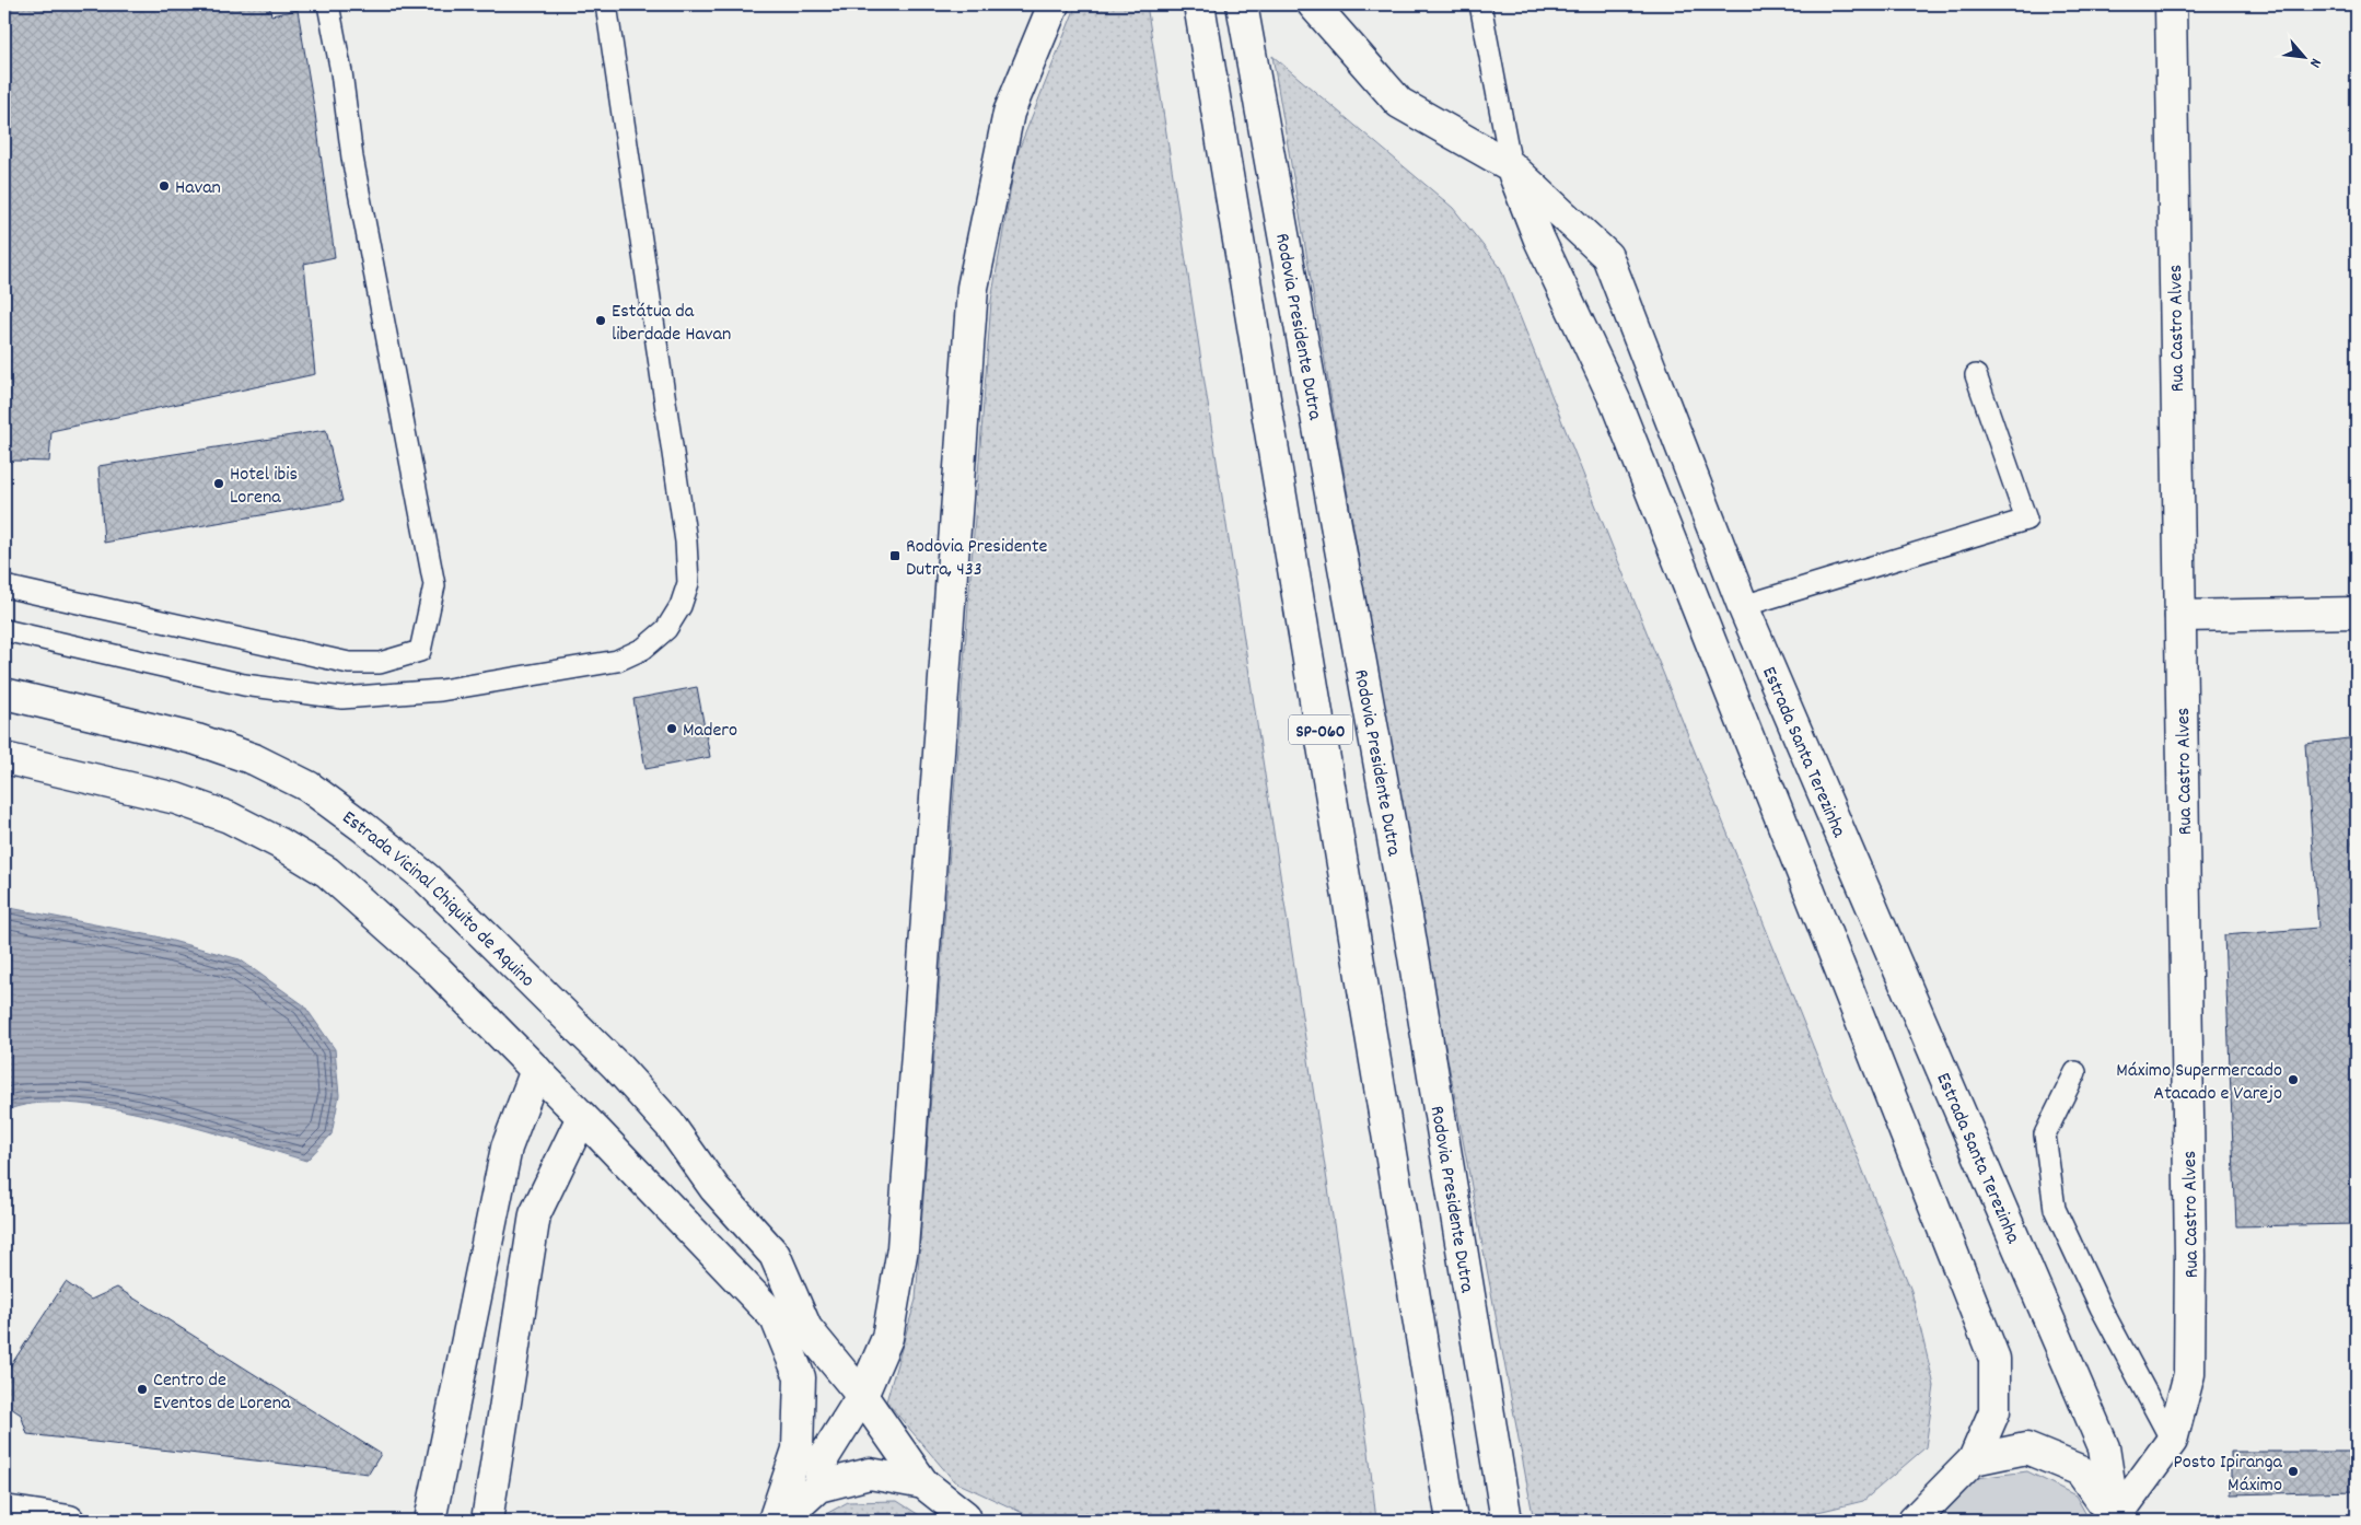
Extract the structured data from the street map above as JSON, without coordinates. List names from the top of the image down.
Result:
{
  "streets": {
    "main road": [
      "Rodovia Presidente Dutra",
      "Rua Castro Alves",
      "SP-060",
      "Estrada Santa Terezinha",
      "Estrada Vicinal Chiquito de Aquino"
    ]
  },
  "crossings": [
    ["Rua Castro Alves", "Estrada Santa Terezinha"]
  ],
  "places": {
    "other": [
      "Havan",
      "Estátua da liberdade Havan",
      "Hotel ibis Lorena",
      "Madero",
      "Máximo Supermercado Atacado e Varejo",
      "Centro de Eventos de Lorena",
      "Posto Ipiranga Máximo"
    ],
    "transit": ["Rodovia Presidente Dutra, 433"]
  },
  "north": "bottom right"
}
